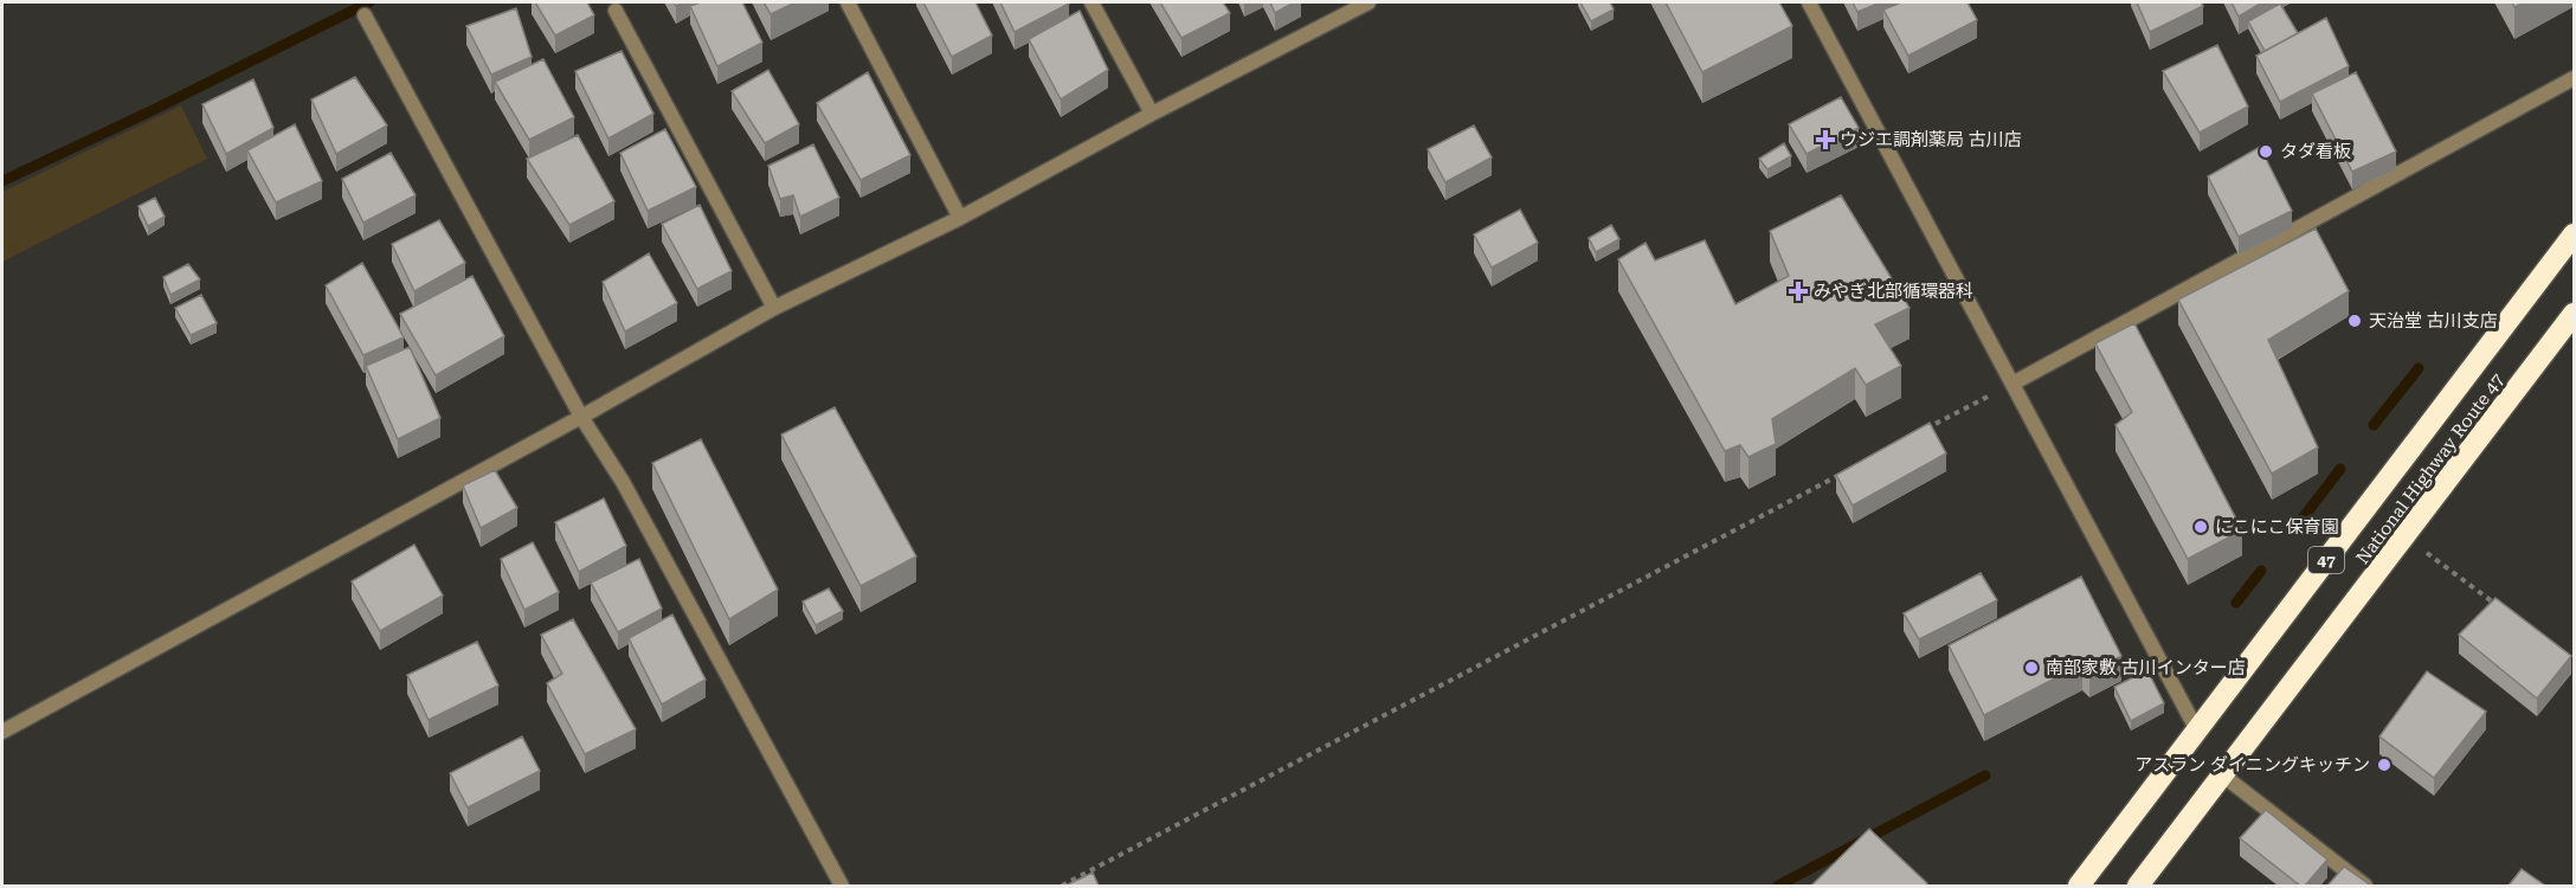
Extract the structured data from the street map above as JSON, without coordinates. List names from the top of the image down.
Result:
{
  "streets": {
    "highway": ["National Highway Route 47", "47"]
  },
  "places": {
    "health": ["ウジエ調剤薬局 古川店", "みやぎ北部循環器科"],
    "other": [
      "タダ看板",
      "天治堂 古川支店",
      "にこにこ保育園",
      "南部家敷 古川インター店",
      "アスラン ダイニングキッチン"
    ]
  }
}
